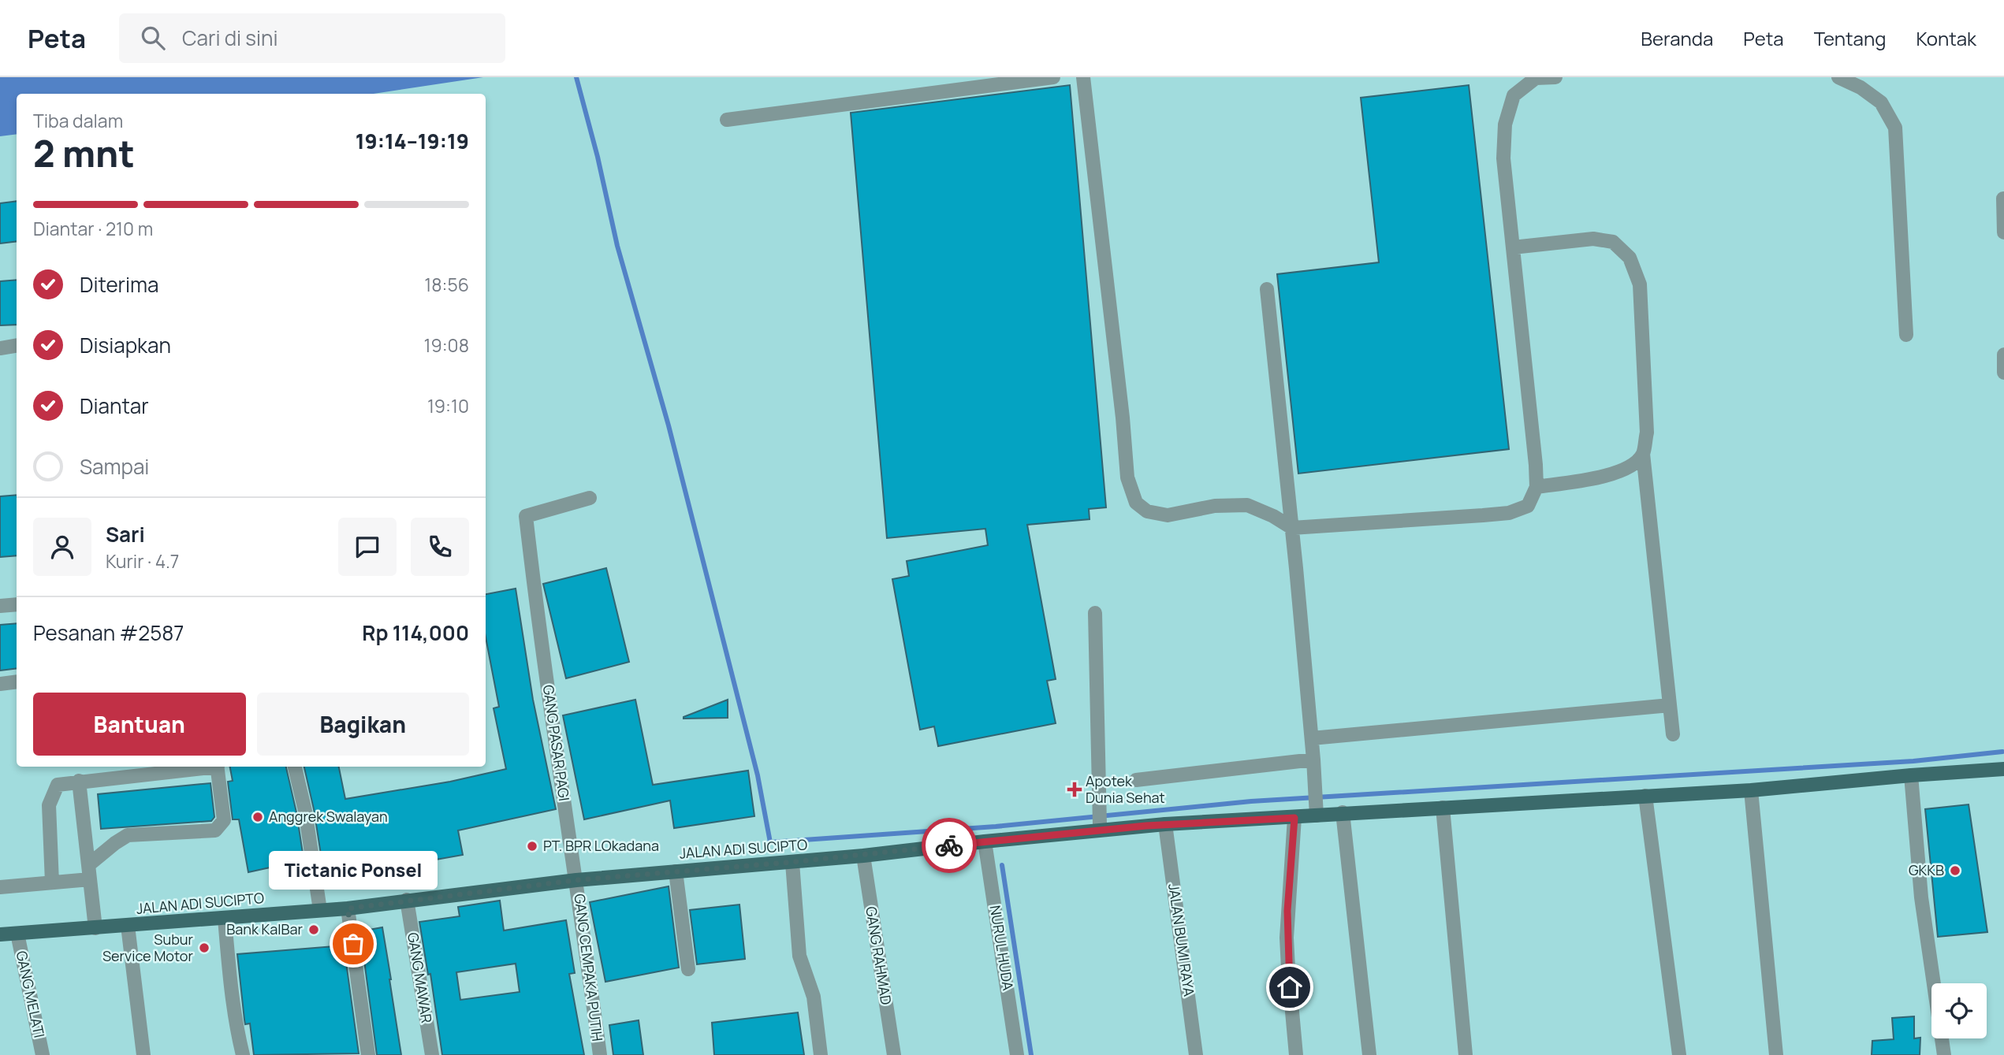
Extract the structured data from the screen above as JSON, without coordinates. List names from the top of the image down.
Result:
{
  "streets": {
    "main road": ["JALAN ADI SUCIPTO"],
    "street": [
      "GANG PASAR PAGI",
      "JALAN BUMI RAYA",
      "NURUL HUDA",
      "GANG RAHMAD",
      "GANG CEMPAKA PUTIH",
      "GANG MAWAR",
      "GANG MELATI"
    ]
  },
  "crossings": [
    ["GANG PASAR PAGI", "JALAN ADI SUCIPTO"],
    ["GANG PASAR PAGI", "GANG CEMPAKA PUTIH"],
    ["JALAN ADI SUCIPTO", "JALAN BUMI RAYA"],
    ["JALAN ADI SUCIPTO", "NURUL HUDA"],
    ["JALAN ADI SUCIPTO", "GANG RAHMAD"],
    ["JALAN ADI SUCIPTO", "GANG CEMPAKA PUTIH"],
    ["JALAN ADI SUCIPTO", "GANG MAWAR"],
    ["JALAN ADI SUCIPTO", "GANG MELATI"]
  ],
  "places": {
    "health": ["Apotek Dunia Sehat"],
    "other": [
      "Anggrek Swalayan",
      "PT. BPR LOkadana",
      "GKKB",
      "Bank KalBar",
      "Tictanic Ponsel",
      "Subur Service Motor"
    ]
  },
  "page": {
    "header": "Peta",
    "search": "Cari di sini",
    "nav": [
      "Beranda",
      "Peta",
      "Tentang",
      "Kontak"
    ],
    "heading": ["2 mnt", "Tiba dalam", "19:14–19:19"],
    "panel": [
      "Sari",
      "Kurir · 4.7",
      "Pesanan #2587",
      "Rp 114,000"
    ],
    "bar": "Diantar · 210 m",
    "list": [
      ["Diterima", "18:56"],
      ["Disiapkan", "19:08"],
      ["Diantar", "19:10"],
      "Sampai"
    ],
    "buttons": ["Bantuan", "Bagikan"],
    "bubble": "Tictanic Ponsel"
  }
}
